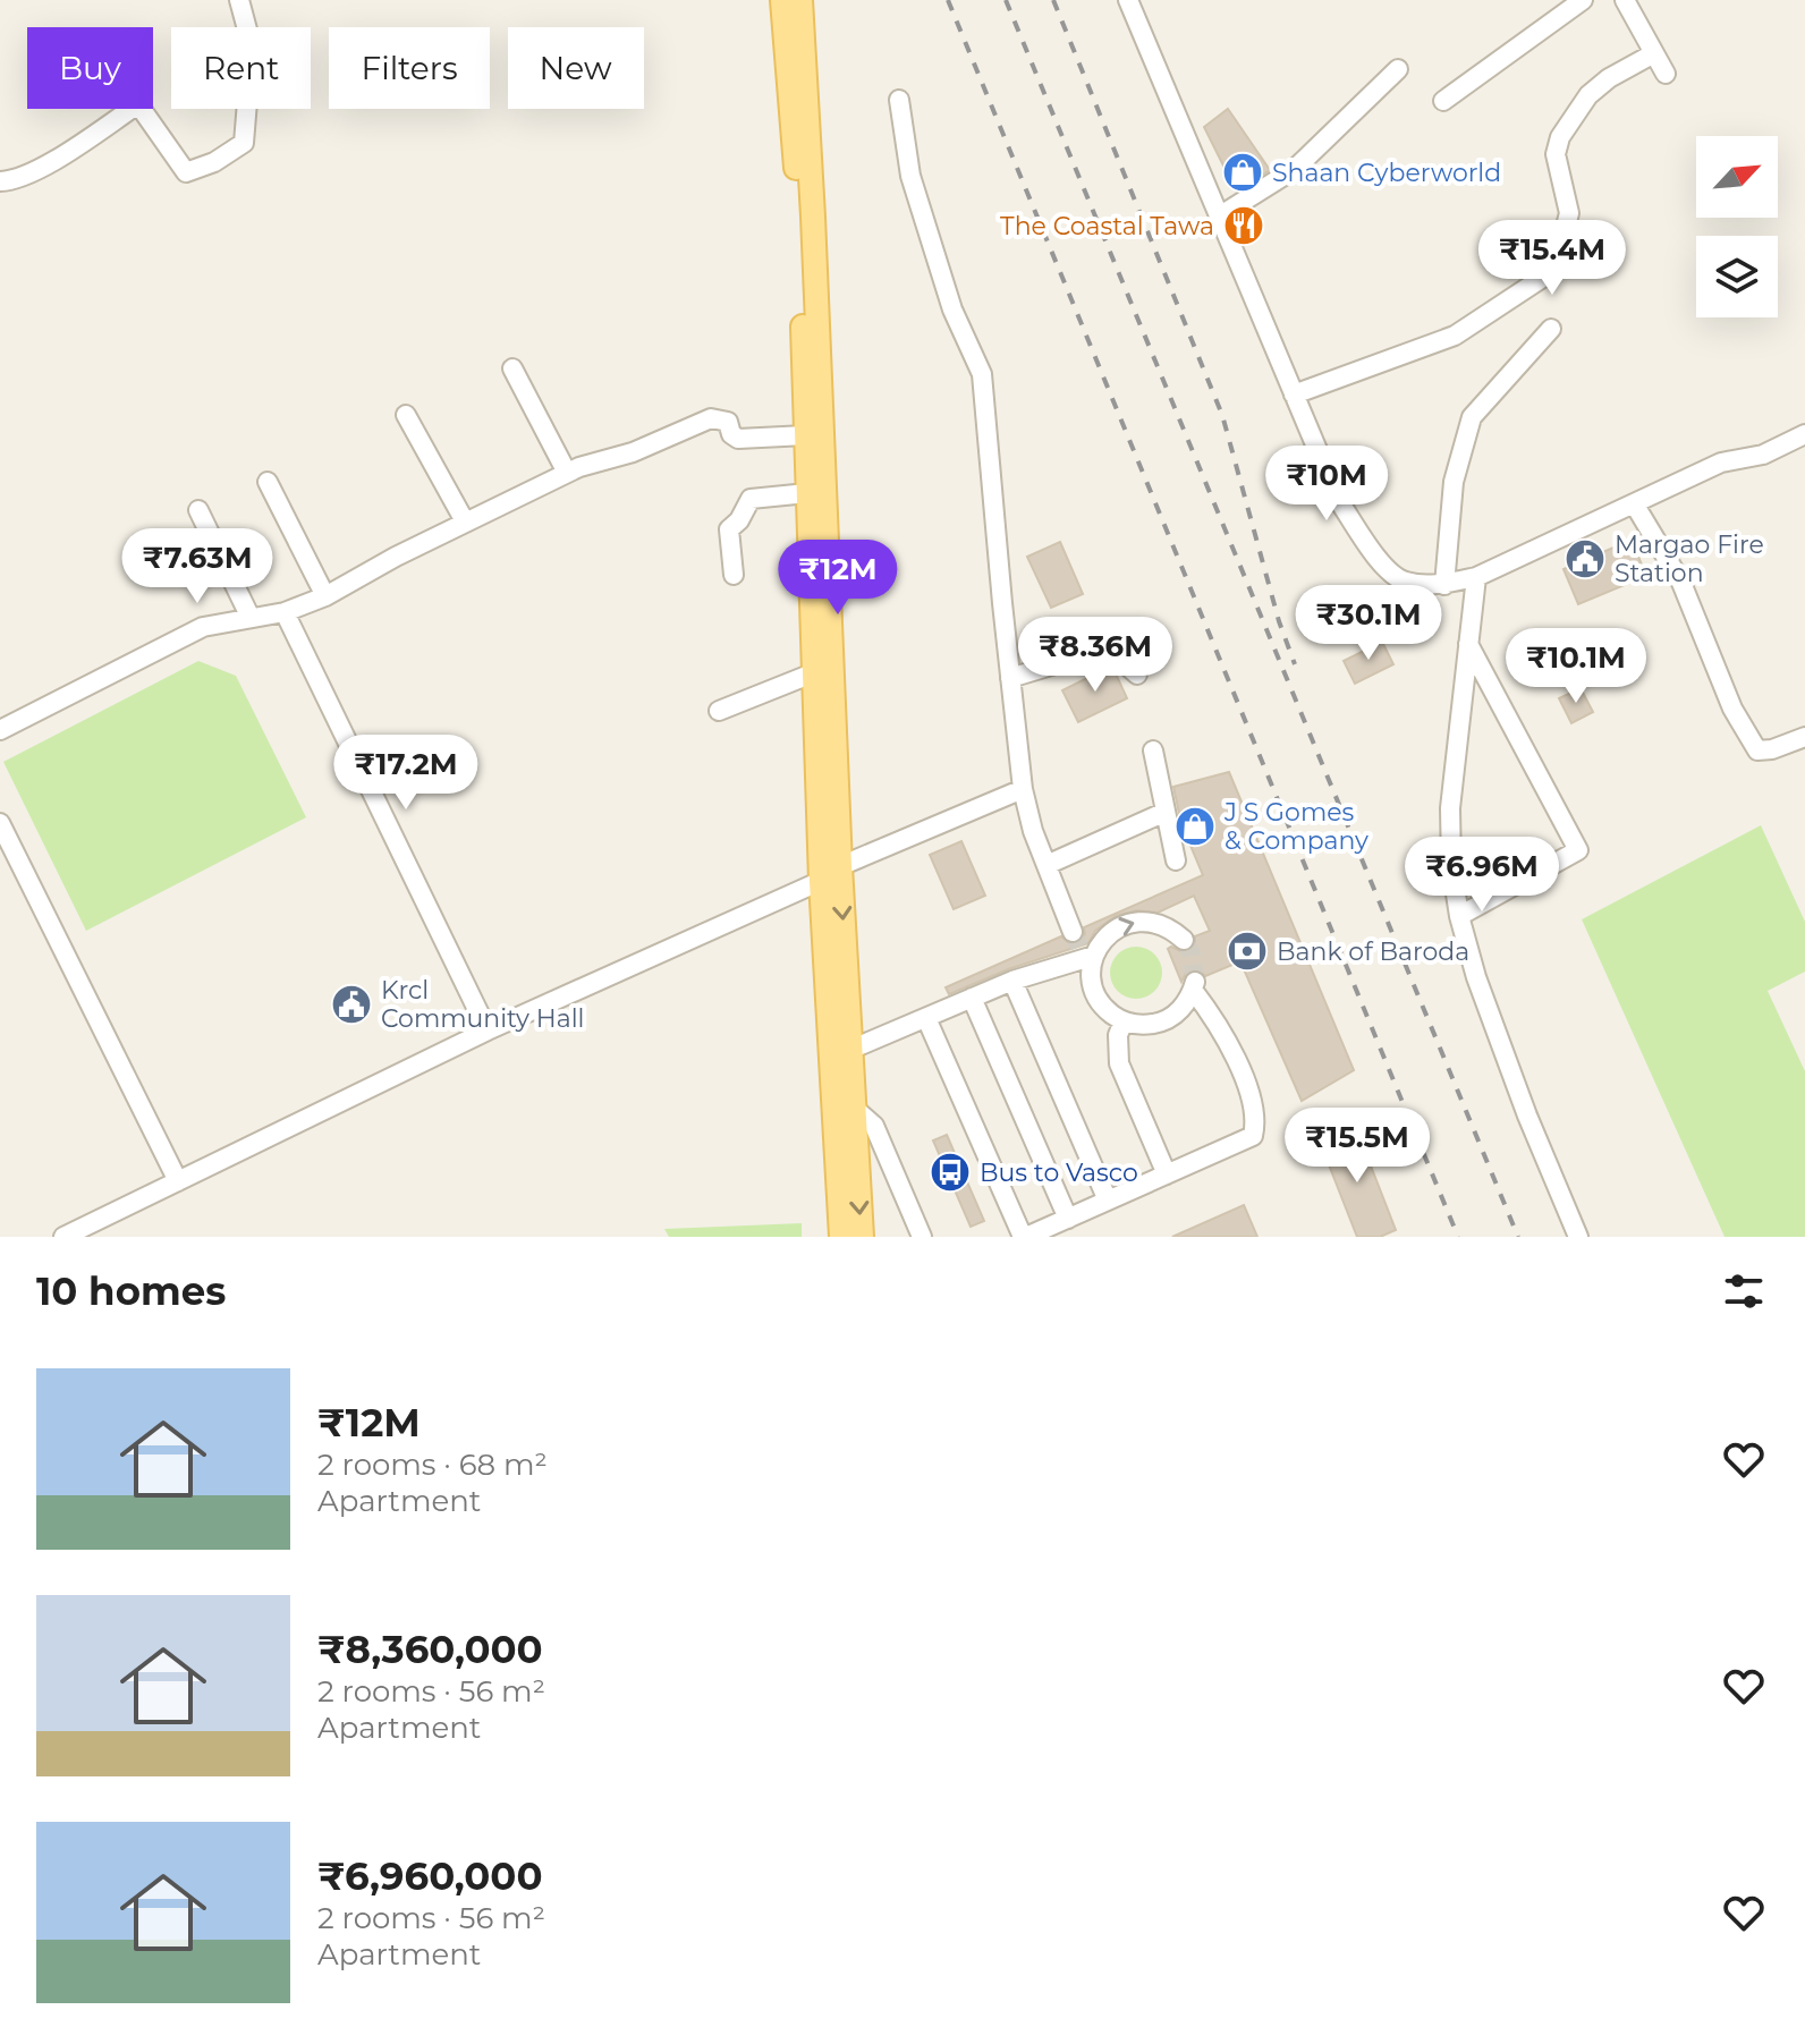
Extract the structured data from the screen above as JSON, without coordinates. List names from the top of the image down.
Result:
{
  "places": {
    "shop": ["Shaan Cyberworld", "J S Gomes & Company"],
    "restaurant": ["The Coastal Tawa"],
    "public building": ["Margao Fire Station", "Krcl Community Hall"],
    "bank": ["Bank of Baroda"],
    "bus stop": ["Bus to Vasco"]
  },
  "north": "top right",
  "page": {
    "chip": [
      "Buy",
      "Rent",
      "Filters",
      "New"
    ],
    "price": [
      "₹15.4M",
      "₹10M",
      "₹7.63M",
      "₹12M",
      "₹30.1M",
      "₹8.36M",
      "₹10.1M",
      "₹17.2M",
      "₹6.96M",
      "₹15.5M"
    ],
    "heading": "10 homes",
    "list": [
      {
        "name": "₹12M",
        "note": "2 rooms · 68 m² · Apartment"
      },
      {
        "name": "₹8,360,000",
        "note": "2 rooms · 56 m² · Apartment"
      },
      {
        "name": "₹6,960,000",
        "note": "2 rooms · 56 m² · Apartment"
      }
    ]
  }
}
